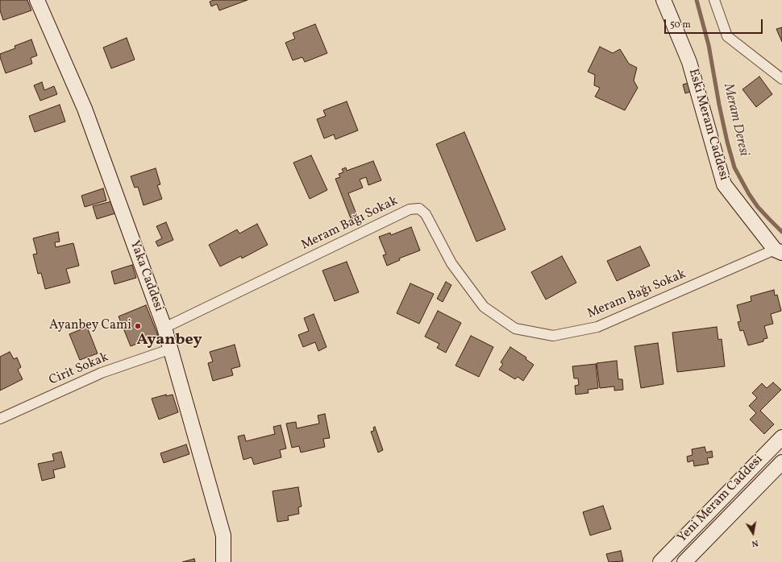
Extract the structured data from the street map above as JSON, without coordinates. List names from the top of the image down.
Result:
{
  "streets": {
    "street": [
      "Eski Meram Caddesi",
      "Meram Bağı Sokak",
      "Yaka Caddesi",
      "Cirit Sokak",
      "Yeni Meram Caddesi"
    ]
  },
  "crossings": [
    ["Eski Meram Caddesi", "Meram Bağı Sokak"],
    ["Meram Bağı Sokak", "Yaka Caddesi"],
    ["Yaka Caddesi", "Cirit Sokak"]
  ],
  "districts": ["Ayanbey"],
  "water": ["Meram Deresi"],
  "places": ["Ayanbey Cami"],
  "scale_bar": "50 m",
  "north": "bottom"
}
